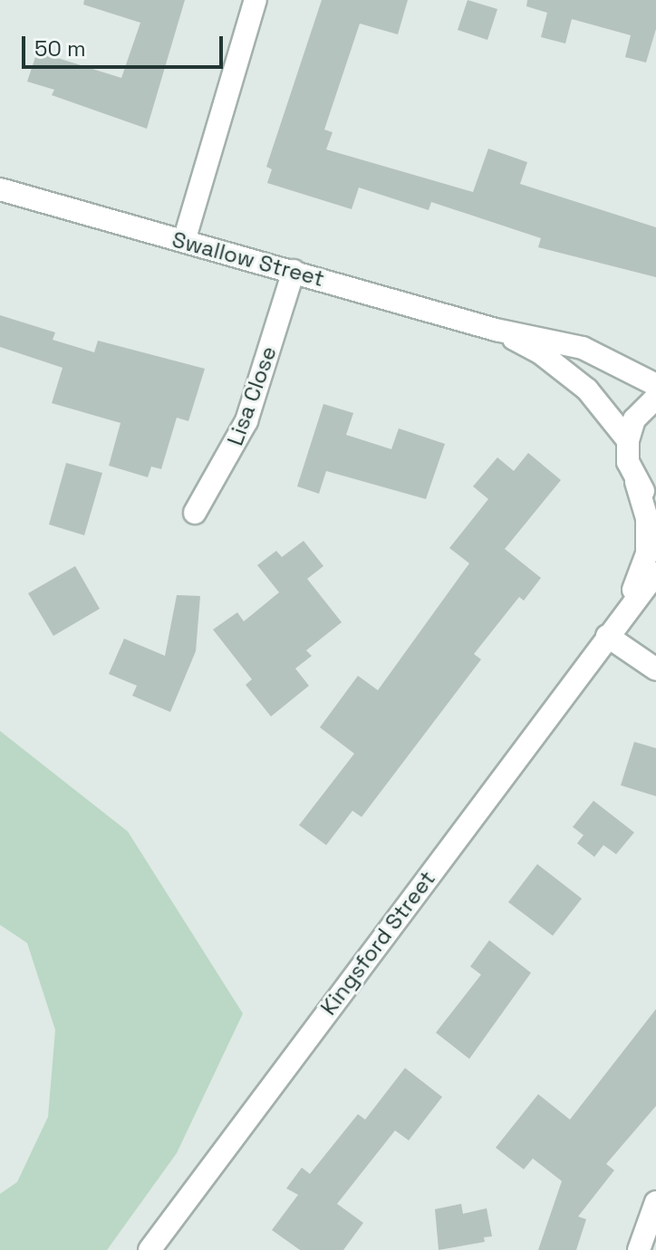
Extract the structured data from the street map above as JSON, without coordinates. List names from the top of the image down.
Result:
{
  "streets": {
    "street": ["Swallow Street", "Lisa Close", "Kingsford Street"]
  },
  "crossings": [
    ["Swallow Street", "Lisa Close"],
    ["Swallow Street", "Kingsford Street"]
  ],
  "scale_bar": "50 m"
}
